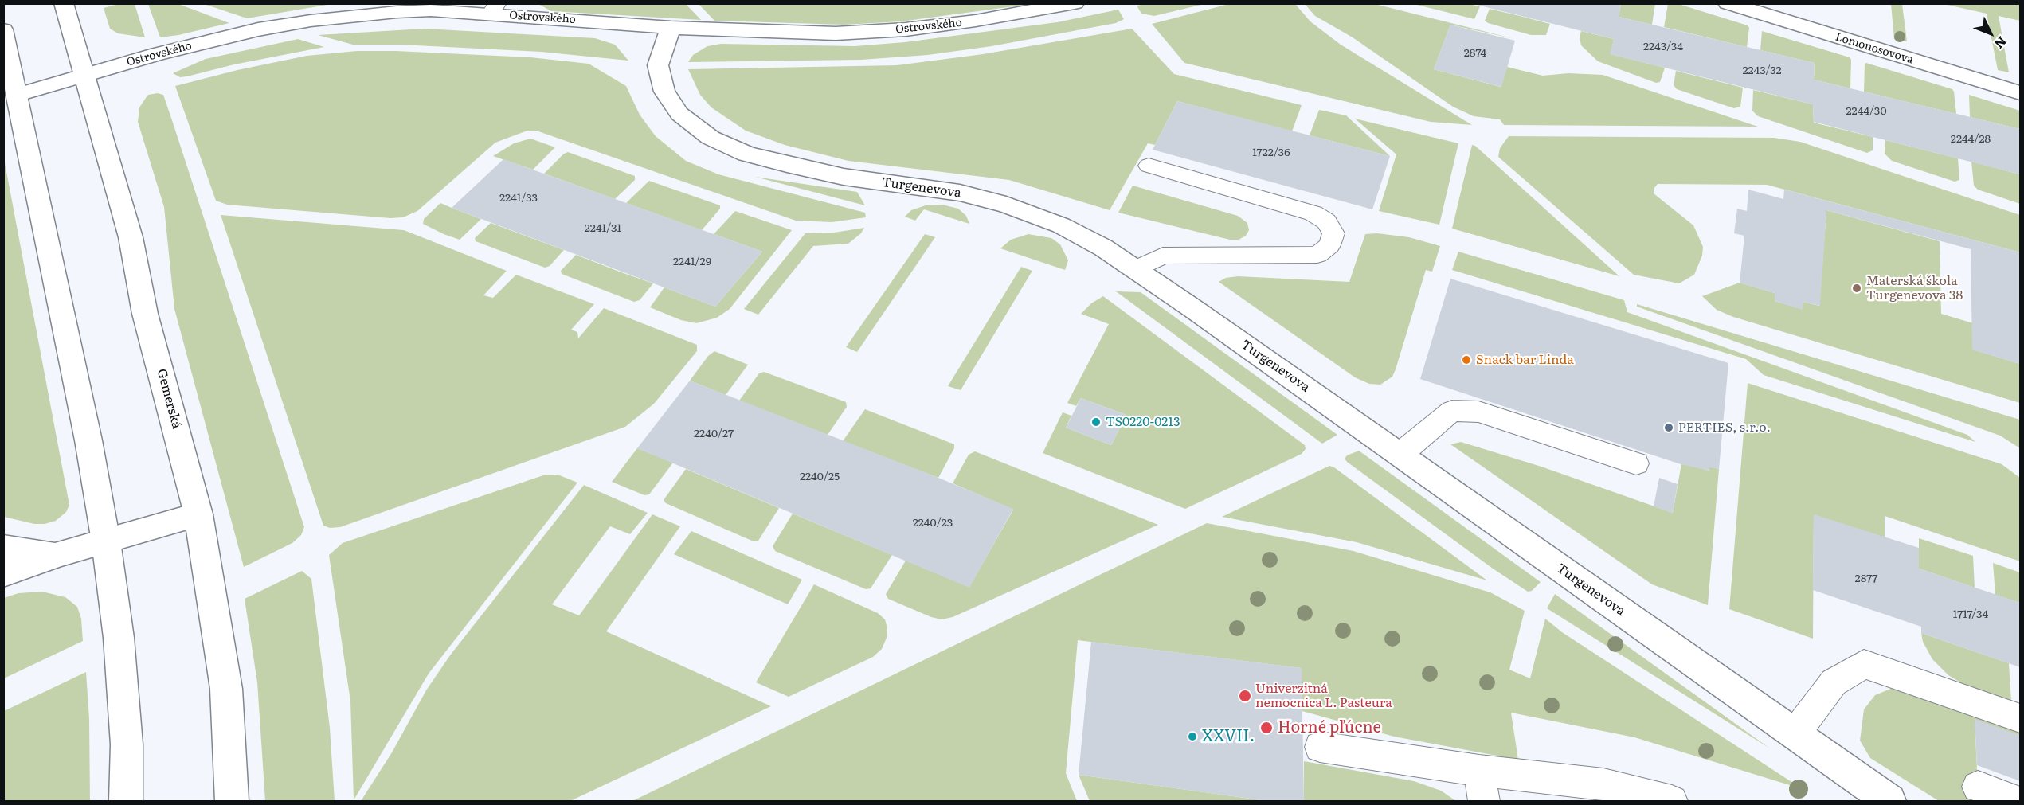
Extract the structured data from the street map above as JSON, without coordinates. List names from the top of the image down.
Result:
{
  "streets": {
    "street": [
      "Ostrovského",
      "Lomonosovova",
      "Turgenevova",
      "Gemerská"
    ]
  },
  "crossings": [
    ["Ostrovského", "Turgenevova"],
    ["Ostrovského", "Gemerská"]
  ],
  "places": [
    "Materská škola Turgenevova 38",
    "Snack bar Linda",
    "TS0220-0213",
    "PERTIES, s.r.o.",
    "Univerzitná nemocnica L. Pasteura",
    "Horné pľúcne",
    "XXVII."
  ],
  "house_numbers": [
    "2243/34",
    "2874",
    "2243/32",
    "2244/30",
    "2244/28",
    "1722/36",
    "2241/33",
    "2241/31",
    "2241/29",
    "2240/27",
    "2240/25",
    "2240/23",
    "2877",
    "1717/34"
  ],
  "north": "bottom right"
}
